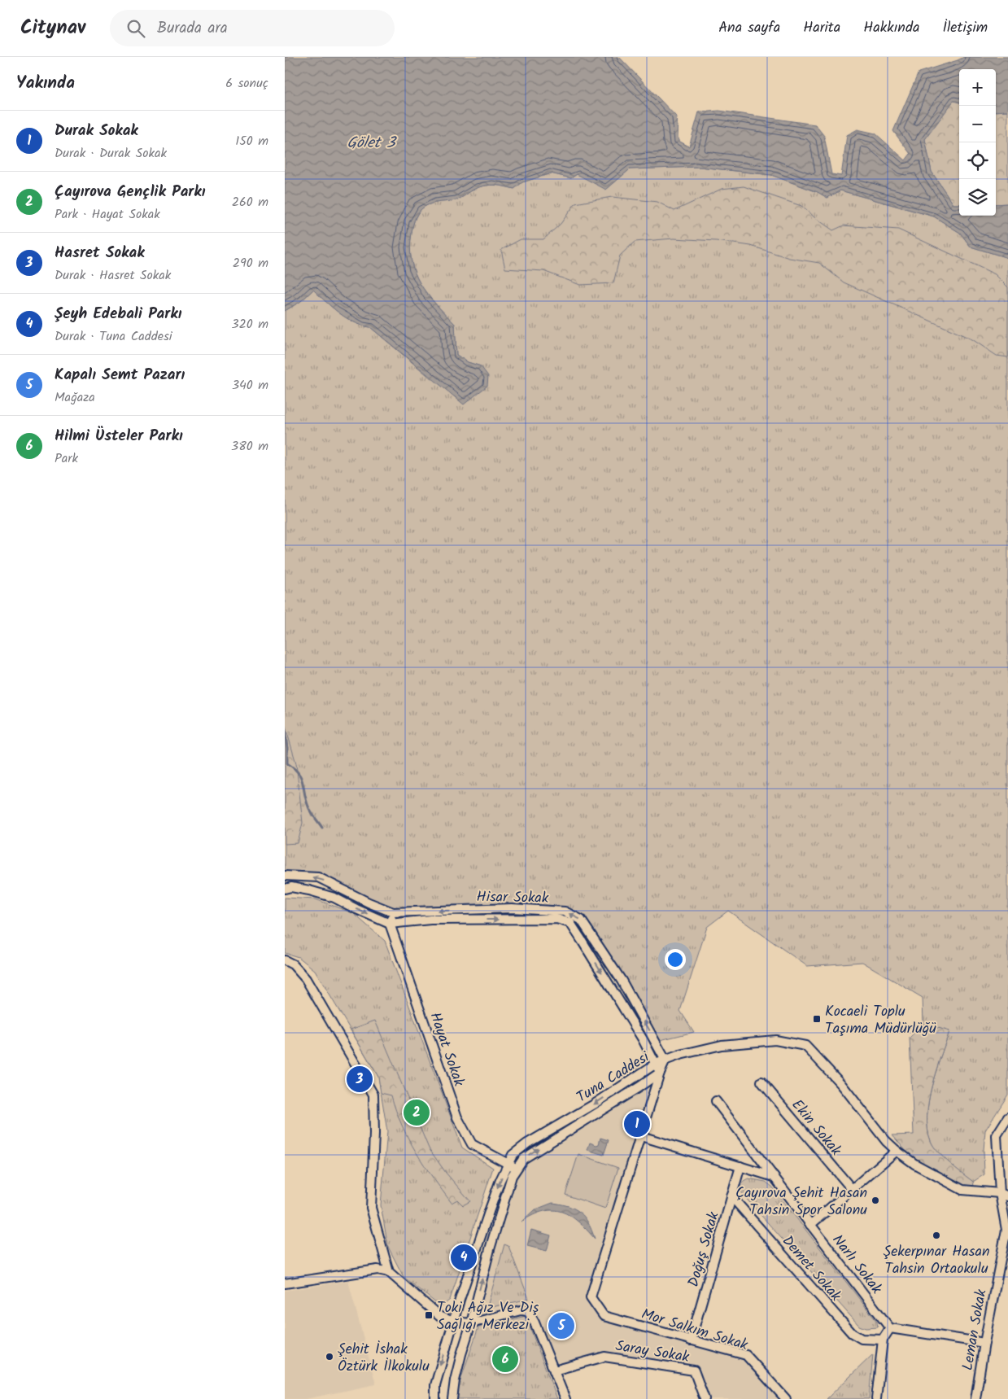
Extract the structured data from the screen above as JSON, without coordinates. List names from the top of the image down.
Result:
{
  "streets": {
    "street": [
      "Hisar Sokak",
      "Hayat Sokak",
      "Tuna Caddesi",
      "Ekin Sokak",
      "Doğuş Sokak",
      "Narlı Sokak",
      "Demet Sokak",
      "Mor Salkım Sokak",
      "Leman Sokak",
      "Saray Sokak"
    ]
  },
  "crossings": [
    ["Hisar Sokak", "Hayat Sokak"],
    ["Hisar Sokak", "Tuna Caddesi"],
    ["Hayat Sokak", "Tuna Caddesi"],
    ["Doğuş Sokak", "Demet Sokak"],
    ["Doğuş Sokak", "Mor Salkım Sokak"]
  ],
  "water": ["Gölet 3"],
  "places": {
    "transit": ["Kocaeli Toplu Taşıma Müdürlüğü", "Toki Ağız Ve Diş Sağlığı Merkezi"],
    "other": ["Çayırova Şehit Hasan Tahsin Spor Salonu", "Şekerpınar Hasan Tahsin Ortaokulu", "Şehit İshak Öztürk İlkokulu"]
  },
  "page": {
    "header": "Citynav",
    "search": "Burada ara",
    "nav": [
      "Ana sayfa",
      "Harita",
      "Hakkında",
      "İletişim"
    ],
    "heading": ["Yakında", "6 sonuç"],
    "map_buttons": ["+", "−"],
    "list": [
      {
        "mark": "1",
        "name": "Durak Sokak",
        "note": "Durak · Durak Sokak",
        "value": "150 m"
      },
      {
        "mark": "2",
        "name": "Çayırova Gençlik Parkı",
        "note": "Park · Hayat Sokak",
        "value": "260 m"
      },
      {
        "mark": "3",
        "name": "Hasret Sokak",
        "note": "Durak · Hasret Sokak",
        "value": "290 m"
      },
      {
        "mark": "4",
        "name": "Şeyh Edebali Parkı",
        "note": "Durak · Tuna Caddesi",
        "value": "320 m"
      },
      {
        "mark": "5",
        "name": "Kapalı Semt Pazarı",
        "note": "Mağaza",
        "value": "340 m"
      },
      {
        "mark": "6",
        "name": "Hilmi Üsteler Parkı",
        "note": "Park",
        "value": "380 m"
      }
    ],
    "pins": [
      "3",
      "2",
      "1",
      "4",
      "5",
      "6"
    ]
  }
}
